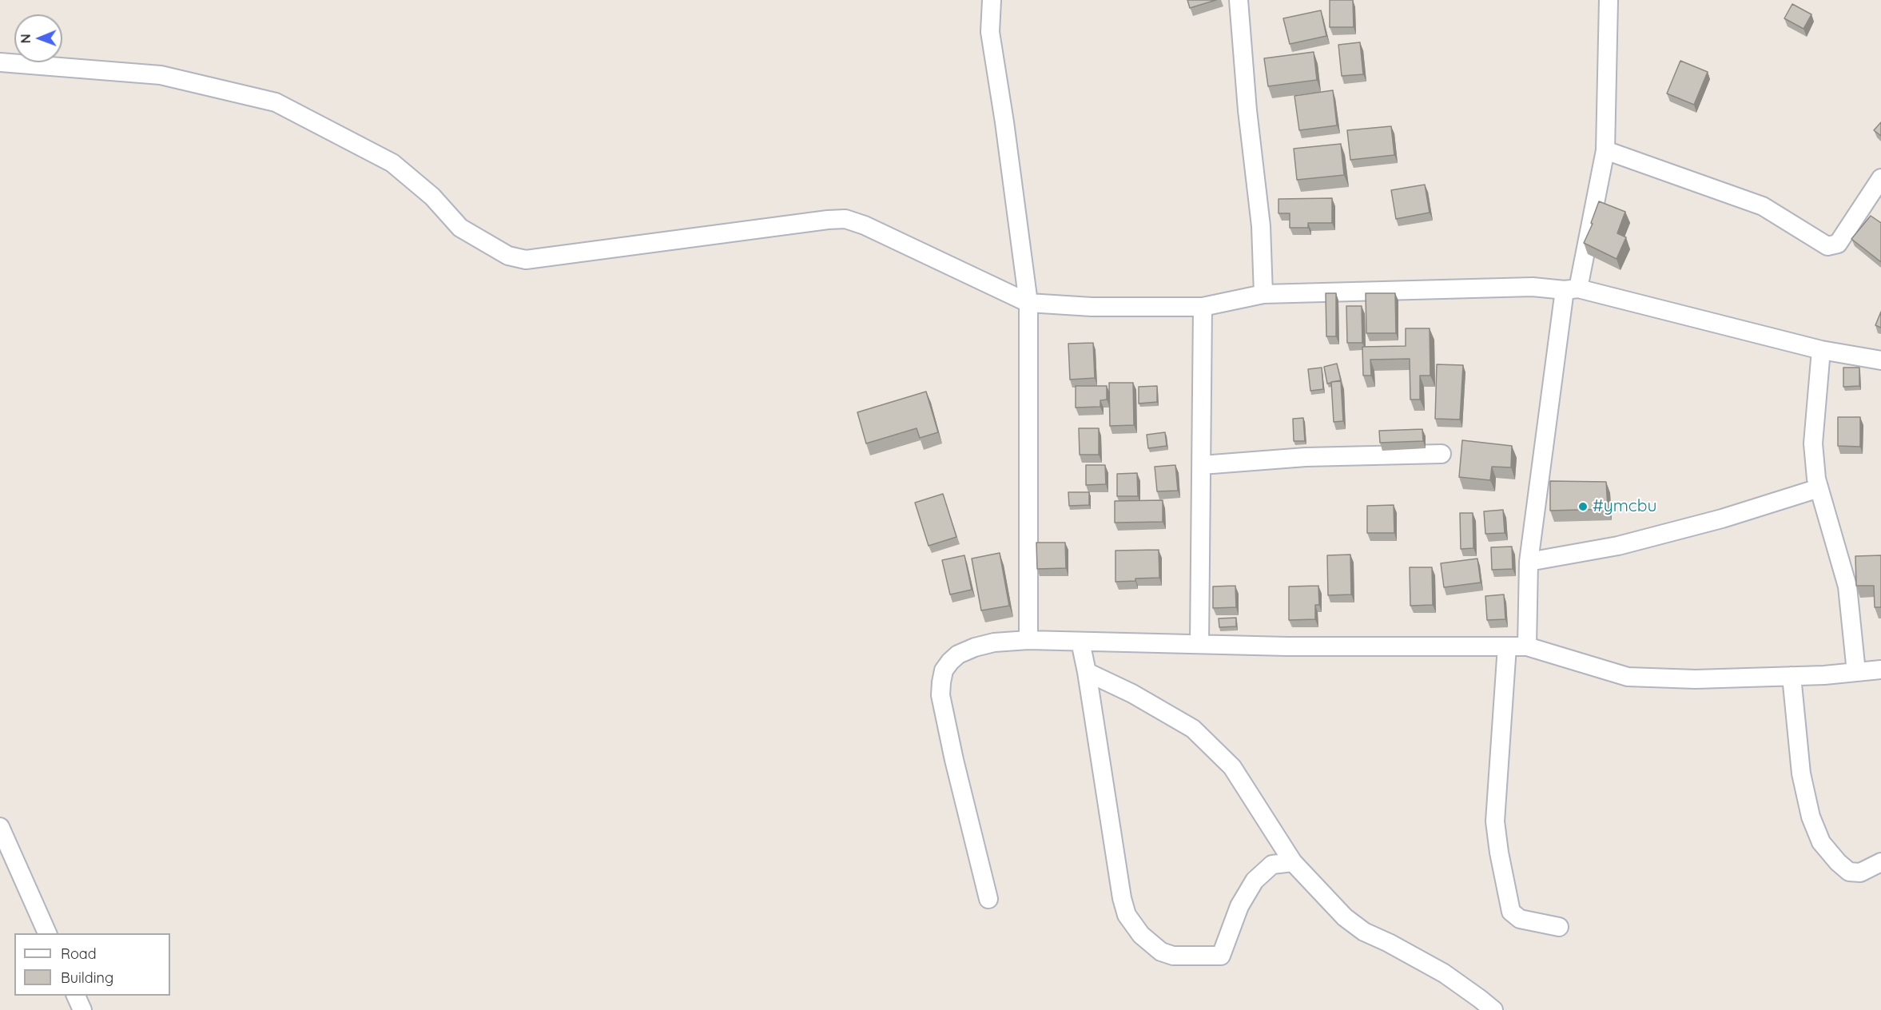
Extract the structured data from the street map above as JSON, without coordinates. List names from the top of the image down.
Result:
{
  "places": ["#ymcbu"],
  "legend": ["Road", "Building"],
  "north": "left"
}
